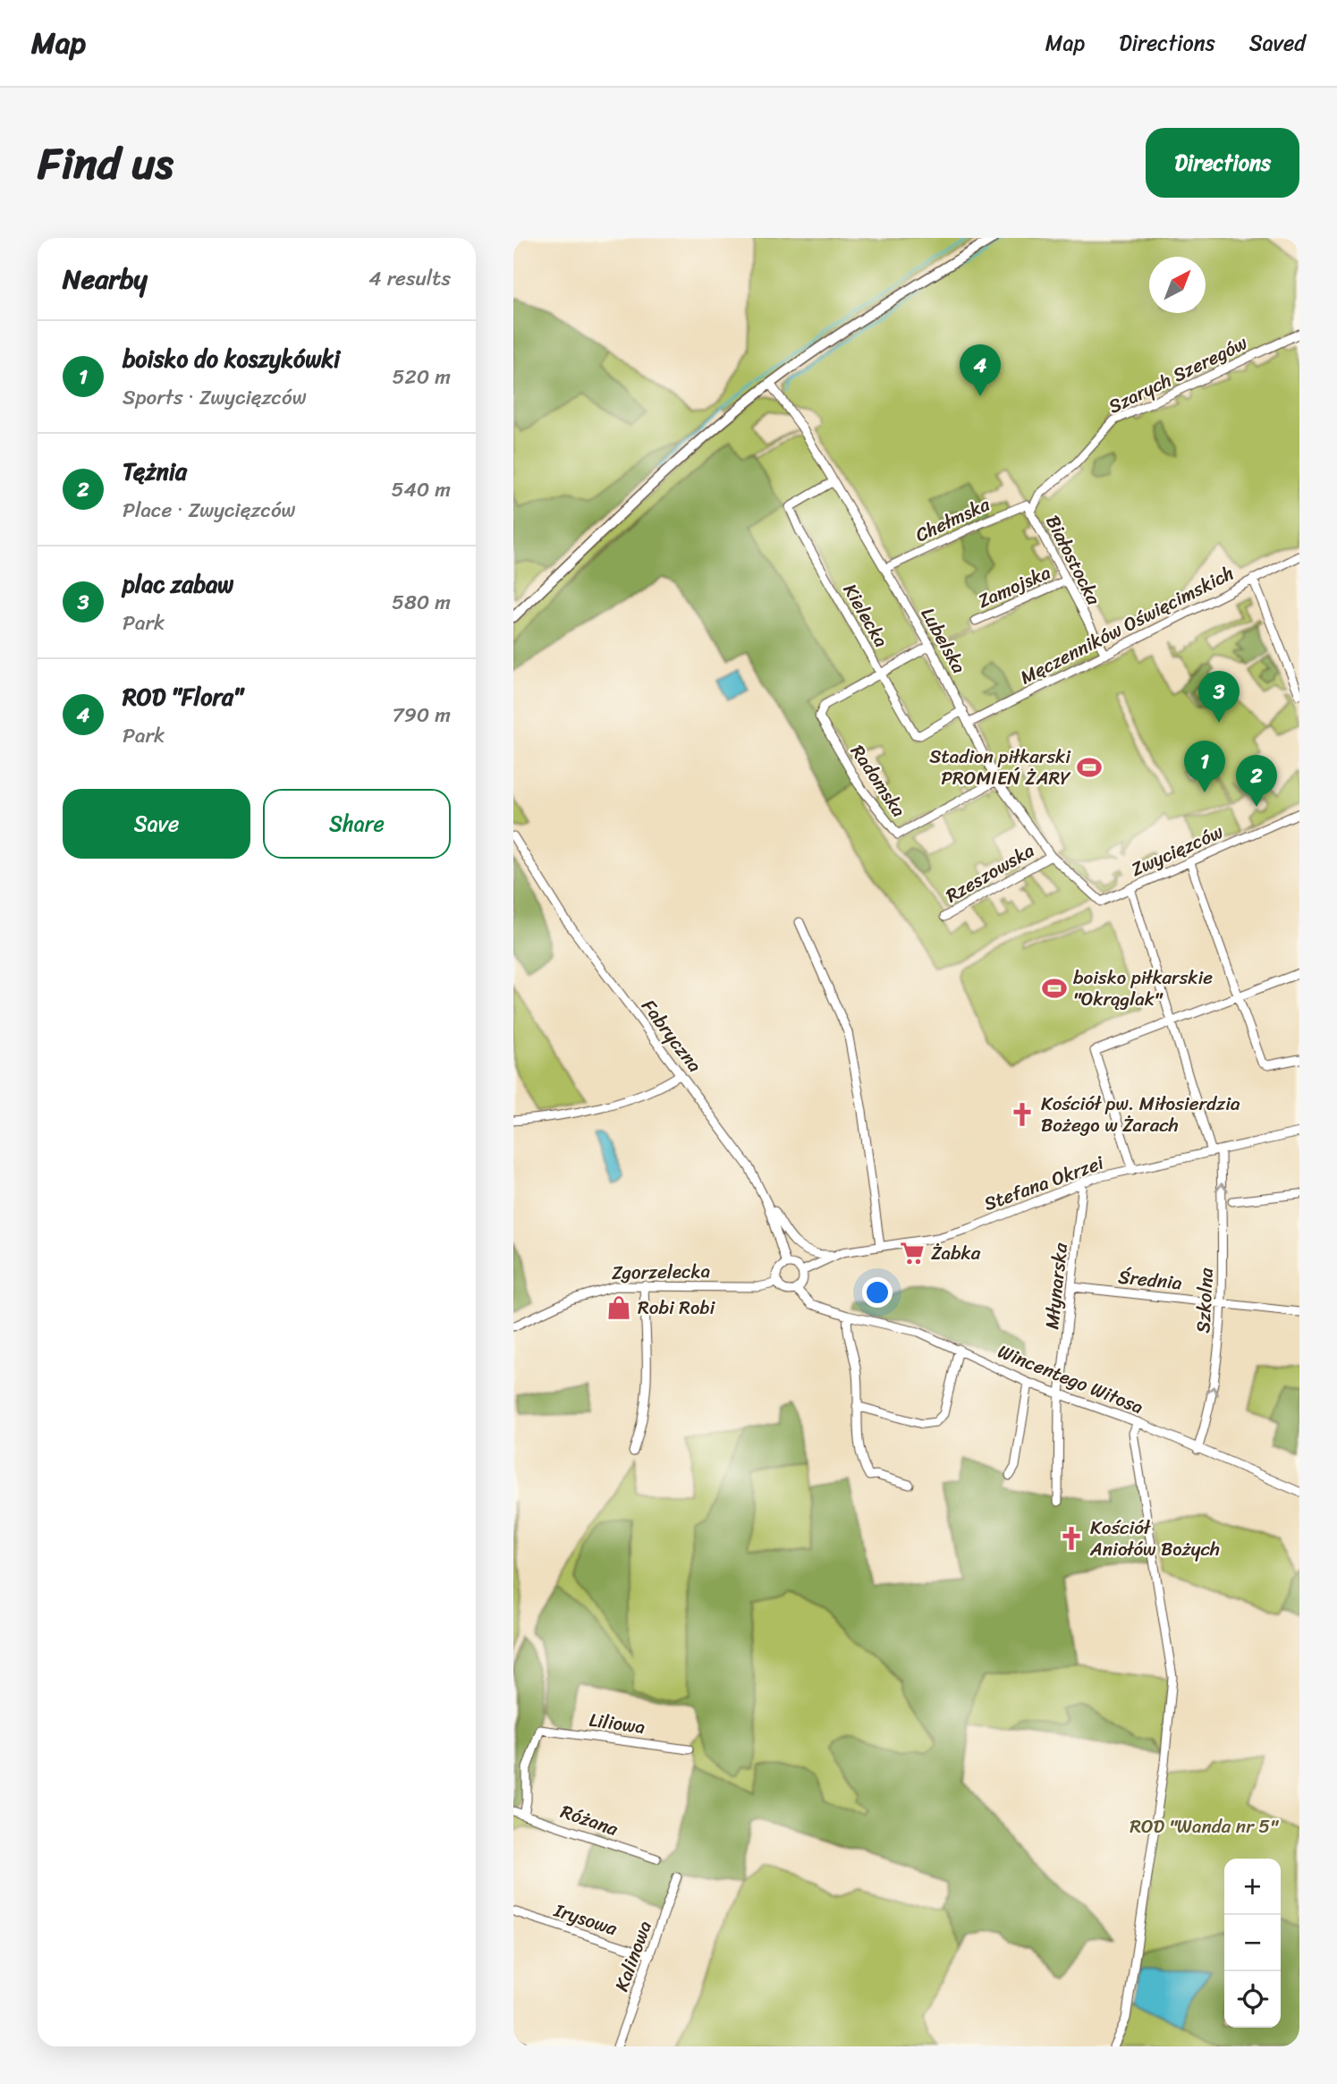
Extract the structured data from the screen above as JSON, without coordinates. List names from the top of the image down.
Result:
{
  "streets": {
    "street": [
      "Szarych Szeregów",
      "Chełmska",
      "Białostocka",
      "Zamojska",
      "Kielecka",
      "Męczenników Oświęcimskich",
      "Lubelska",
      "Radomska",
      "Zwycięzców",
      "Rzeszowska",
      "Fabryczna",
      "Stefana Okrzei",
      "Zgorzelecka",
      "Średnia",
      "Młynarska",
      "Szkolna",
      "Wincentego Witosa",
      "Liliowa",
      "Różana",
      "Irysowa",
      "Kalinowa"
    ]
  },
  "crossings": [
    ["Szarych Szeregów", "Chełmska"],
    ["Szarych Szeregów", "Białostocka"],
    ["Chełmska", "Białostocka"],
    ["Chełmska", "Lubelska"],
    ["Białostocka", "Zamojska"],
    ["Białostocka", "Męczenników Oświęcimskich"],
    ["Kielecka", "Lubelska"],
    ["Kielecka", "Radomska"],
    ["Męczenników Oświęcimskich", "Lubelska"],
    ["Lubelska", "Radomska"],
    ["Lubelska", "Zwycięzców"],
    ["Lubelska", "Rzeszowska"],
    ["Fabryczna", "Stefana Okrzei"],
    ["Fabryczna", "Zgorzelecka"],
    ["Fabryczna", "Wincentego Witosa"],
    ["Stefana Okrzei", "Zgorzelecka"],
    ["Stefana Okrzei", "Młynarska"],
    ["Stefana Okrzei", "Szkolna"],
    ["Stefana Okrzei", "Wincentego Witosa"],
    ["Zgorzelecka", "Wincentego Witosa"],
    ["Średnia", "Młynarska"],
    ["Średnia", "Szkolna"],
    ["Młynarska", "Wincentego Witosa"],
    ["Szkolna", "Wincentego Witosa"],
    ["Liliowa", "Różana"],
    ["Irysowa", "Kalinowa"]
  ],
  "one_way": ["Szkolna"],
  "parks": ["ROD \"Wanda nr 5\""],
  "places": {
    "sports": ["Stadion piłkarski PROMIEŃ ŻARY", "boisko piłkarskie \"Okrąglak\""],
    "church": ["Kościół pw. Miłosierdzia Bożego w Żarach", "Kościół Aniołów Bożych"],
    "supermarket": ["Żabka"],
    "shop": ["Robi Robi"]
  },
  "north": "top right",
  "page": {
    "header": "Map",
    "nav": ["Map", "Directions", "Saved"],
    "title": "Find us",
    "buttons": [
      "Directions",
      ["Save", "Share"]
    ],
    "heading": ["Nearby", "4 results"],
    "list": [
      {
        "mark": "1",
        "name": "boisko do koszykówki",
        "note": "Sports · Zwycięzców",
        "value": "520 m"
      },
      {
        "mark": "2",
        "name": "Tężnia",
        "note": "Place · Zwycięzców",
        "value": "540 m"
      },
      {
        "mark": "3",
        "name": "plac zabaw",
        "note": "Park",
        "value": "580 m"
      },
      {
        "mark": "4",
        "name": "ROD \"Flora\"",
        "note": "Park",
        "value": "790 m"
      }
    ],
    "pins": [
      "4",
      "3",
      "1",
      "2"
    ],
    "map_buttons": ["+", "−"]
  }
}
